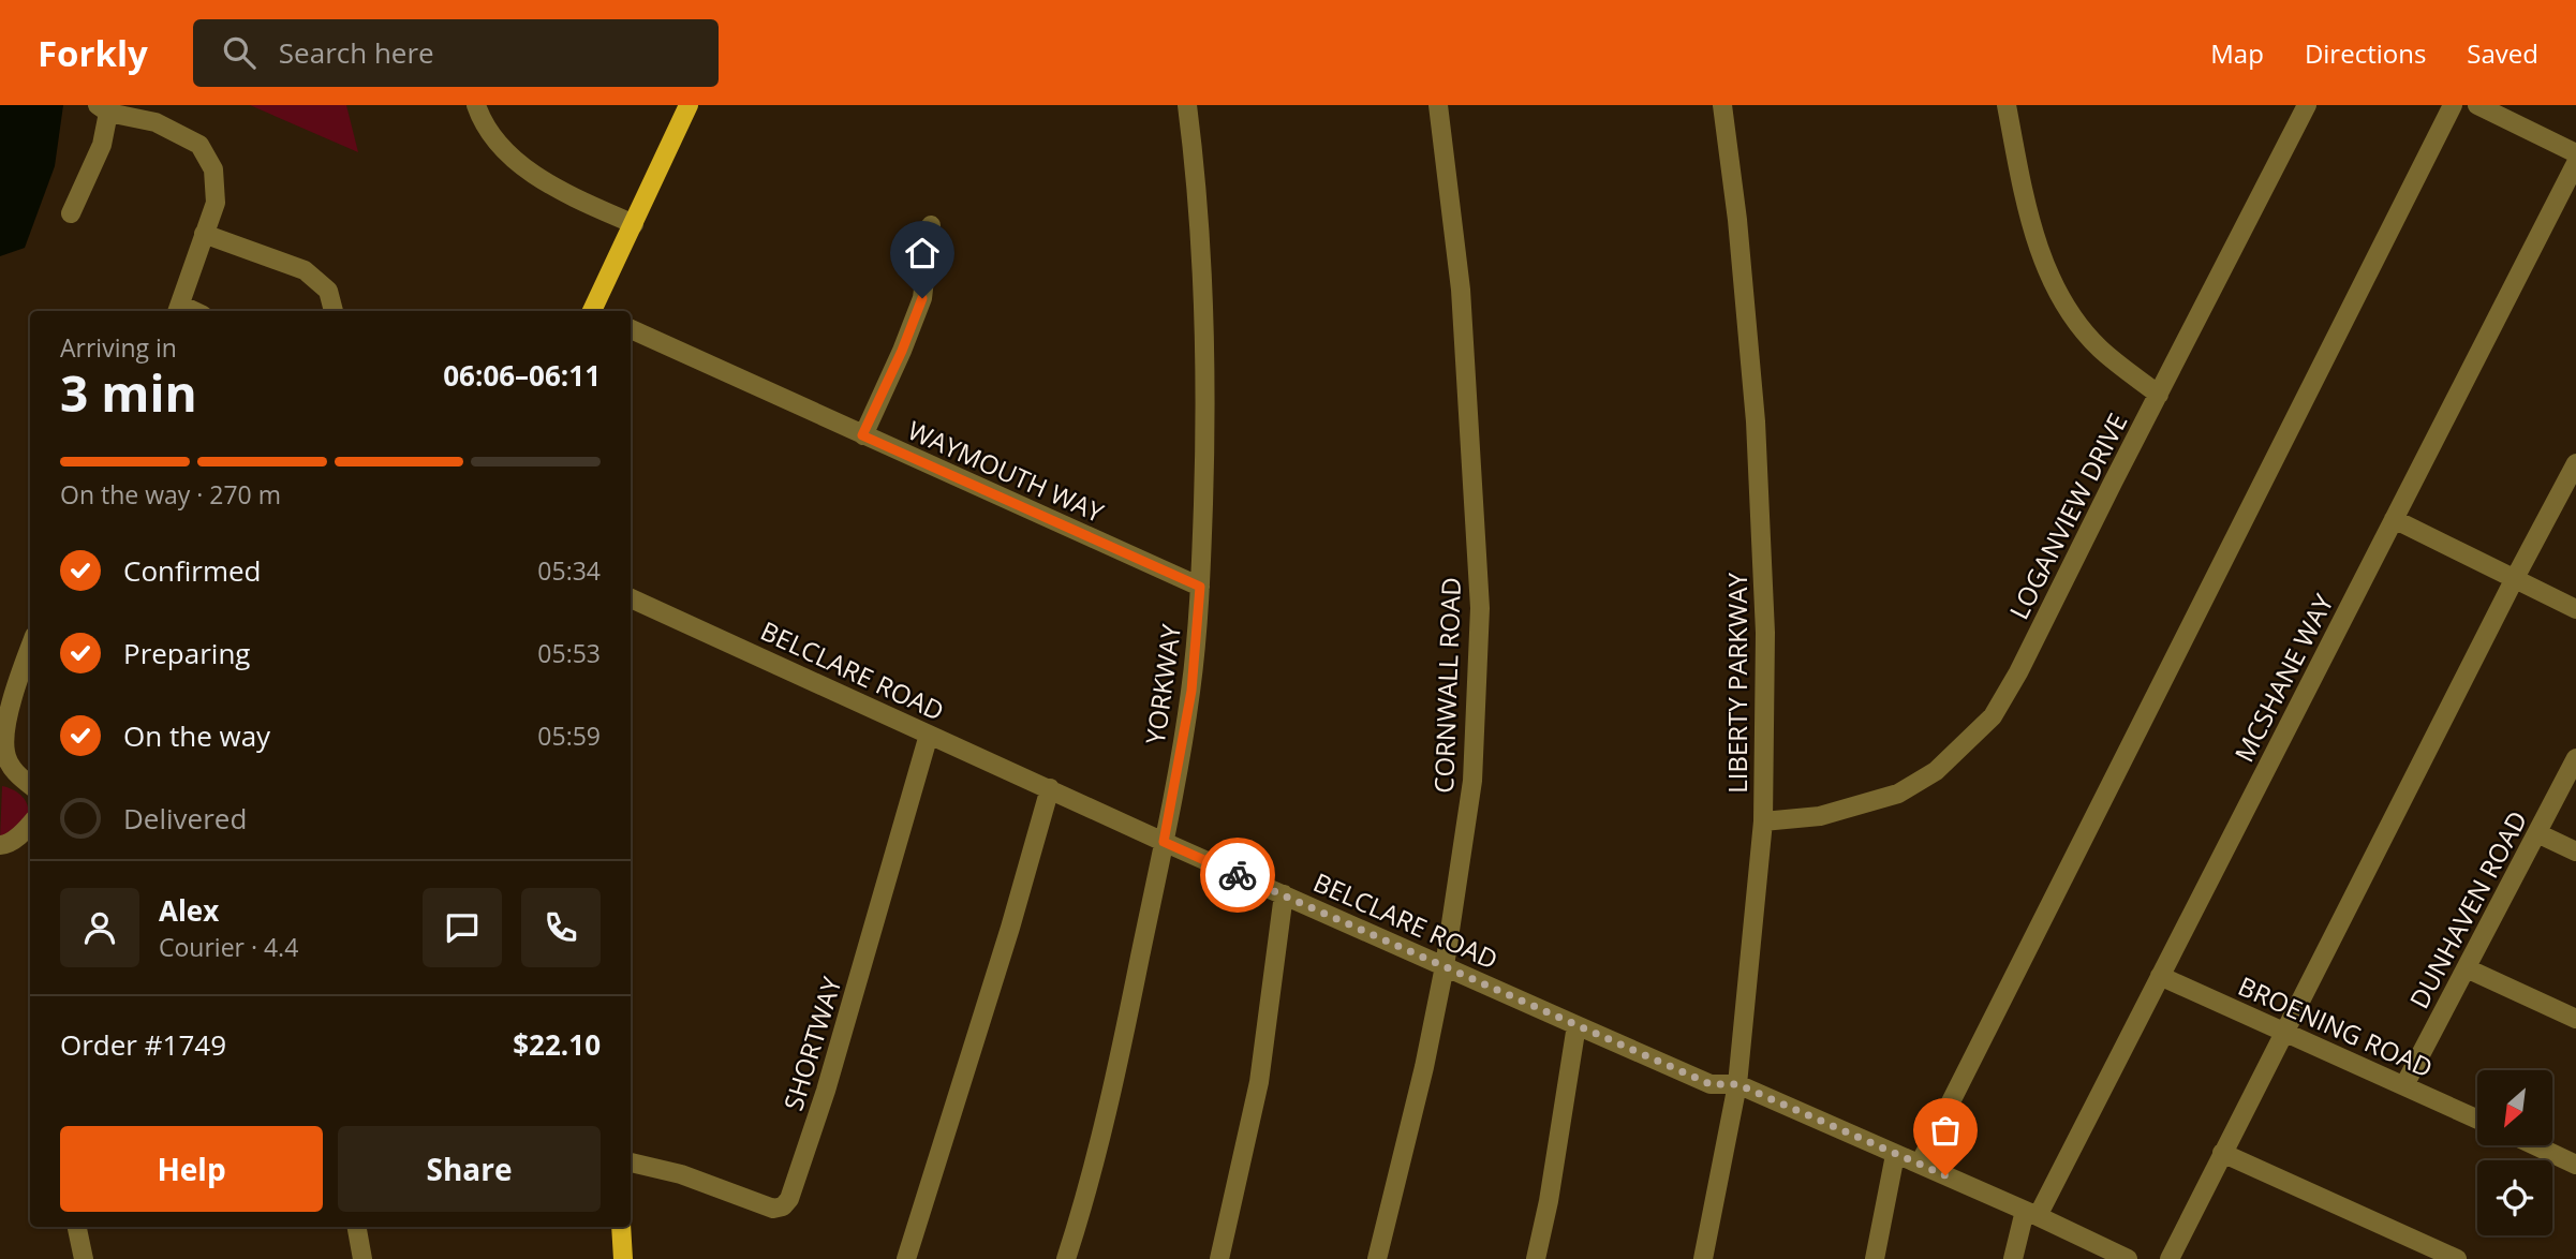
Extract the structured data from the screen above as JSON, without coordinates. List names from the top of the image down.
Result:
{
  "streets": {
    "street": [
      "WAYMOUTH WAY",
      "LOGANVIEW DRIVE",
      "BELCLARE ROAD",
      "MCSHANE WAY",
      "LIBERTY PARKWAY",
      "YORKWAY",
      "CORNWALL ROAD",
      "DUNHAVEN ROAD",
      "BROENING ROAD",
      "SHORTWAY"
    ]
  },
  "crossings": [
    ["WAYMOUTH WAY", "YORKWAY"],
    ["LOGANVIEW DRIVE", "LIBERTY PARKWAY"],
    ["BELCLARE ROAD", "MCSHANE WAY"],
    ["BELCLARE ROAD", "LIBERTY PARKWAY"],
    ["BELCLARE ROAD", "YORKWAY"],
    ["BELCLARE ROAD", "CORNWALL ROAD"],
    ["BELCLARE ROAD", "SHORTWAY"],
    ["MCSHANE WAY", "BROENING ROAD"],
    ["DUNHAVEN ROAD", "BROENING ROAD"]
  ],
  "north": "bottom left",
  "page": {
    "header": "Forkly",
    "search": "Search here",
    "nav": ["Map", "Directions", "Saved"],
    "heading": ["3 min", "Arriving in", "06:06–06:11"],
    "panel": [
      "Alex",
      "Courier · 4.4",
      "Order #1749",
      "$22.10"
    ],
    "bar": "On the way · 270 m",
    "list": [
      ["Confirmed", "05:34"],
      ["Preparing", "05:53"],
      ["On the way", "05:59"],
      "Delivered"
    ],
    "buttons": ["Help", "Share"]
  }
}
